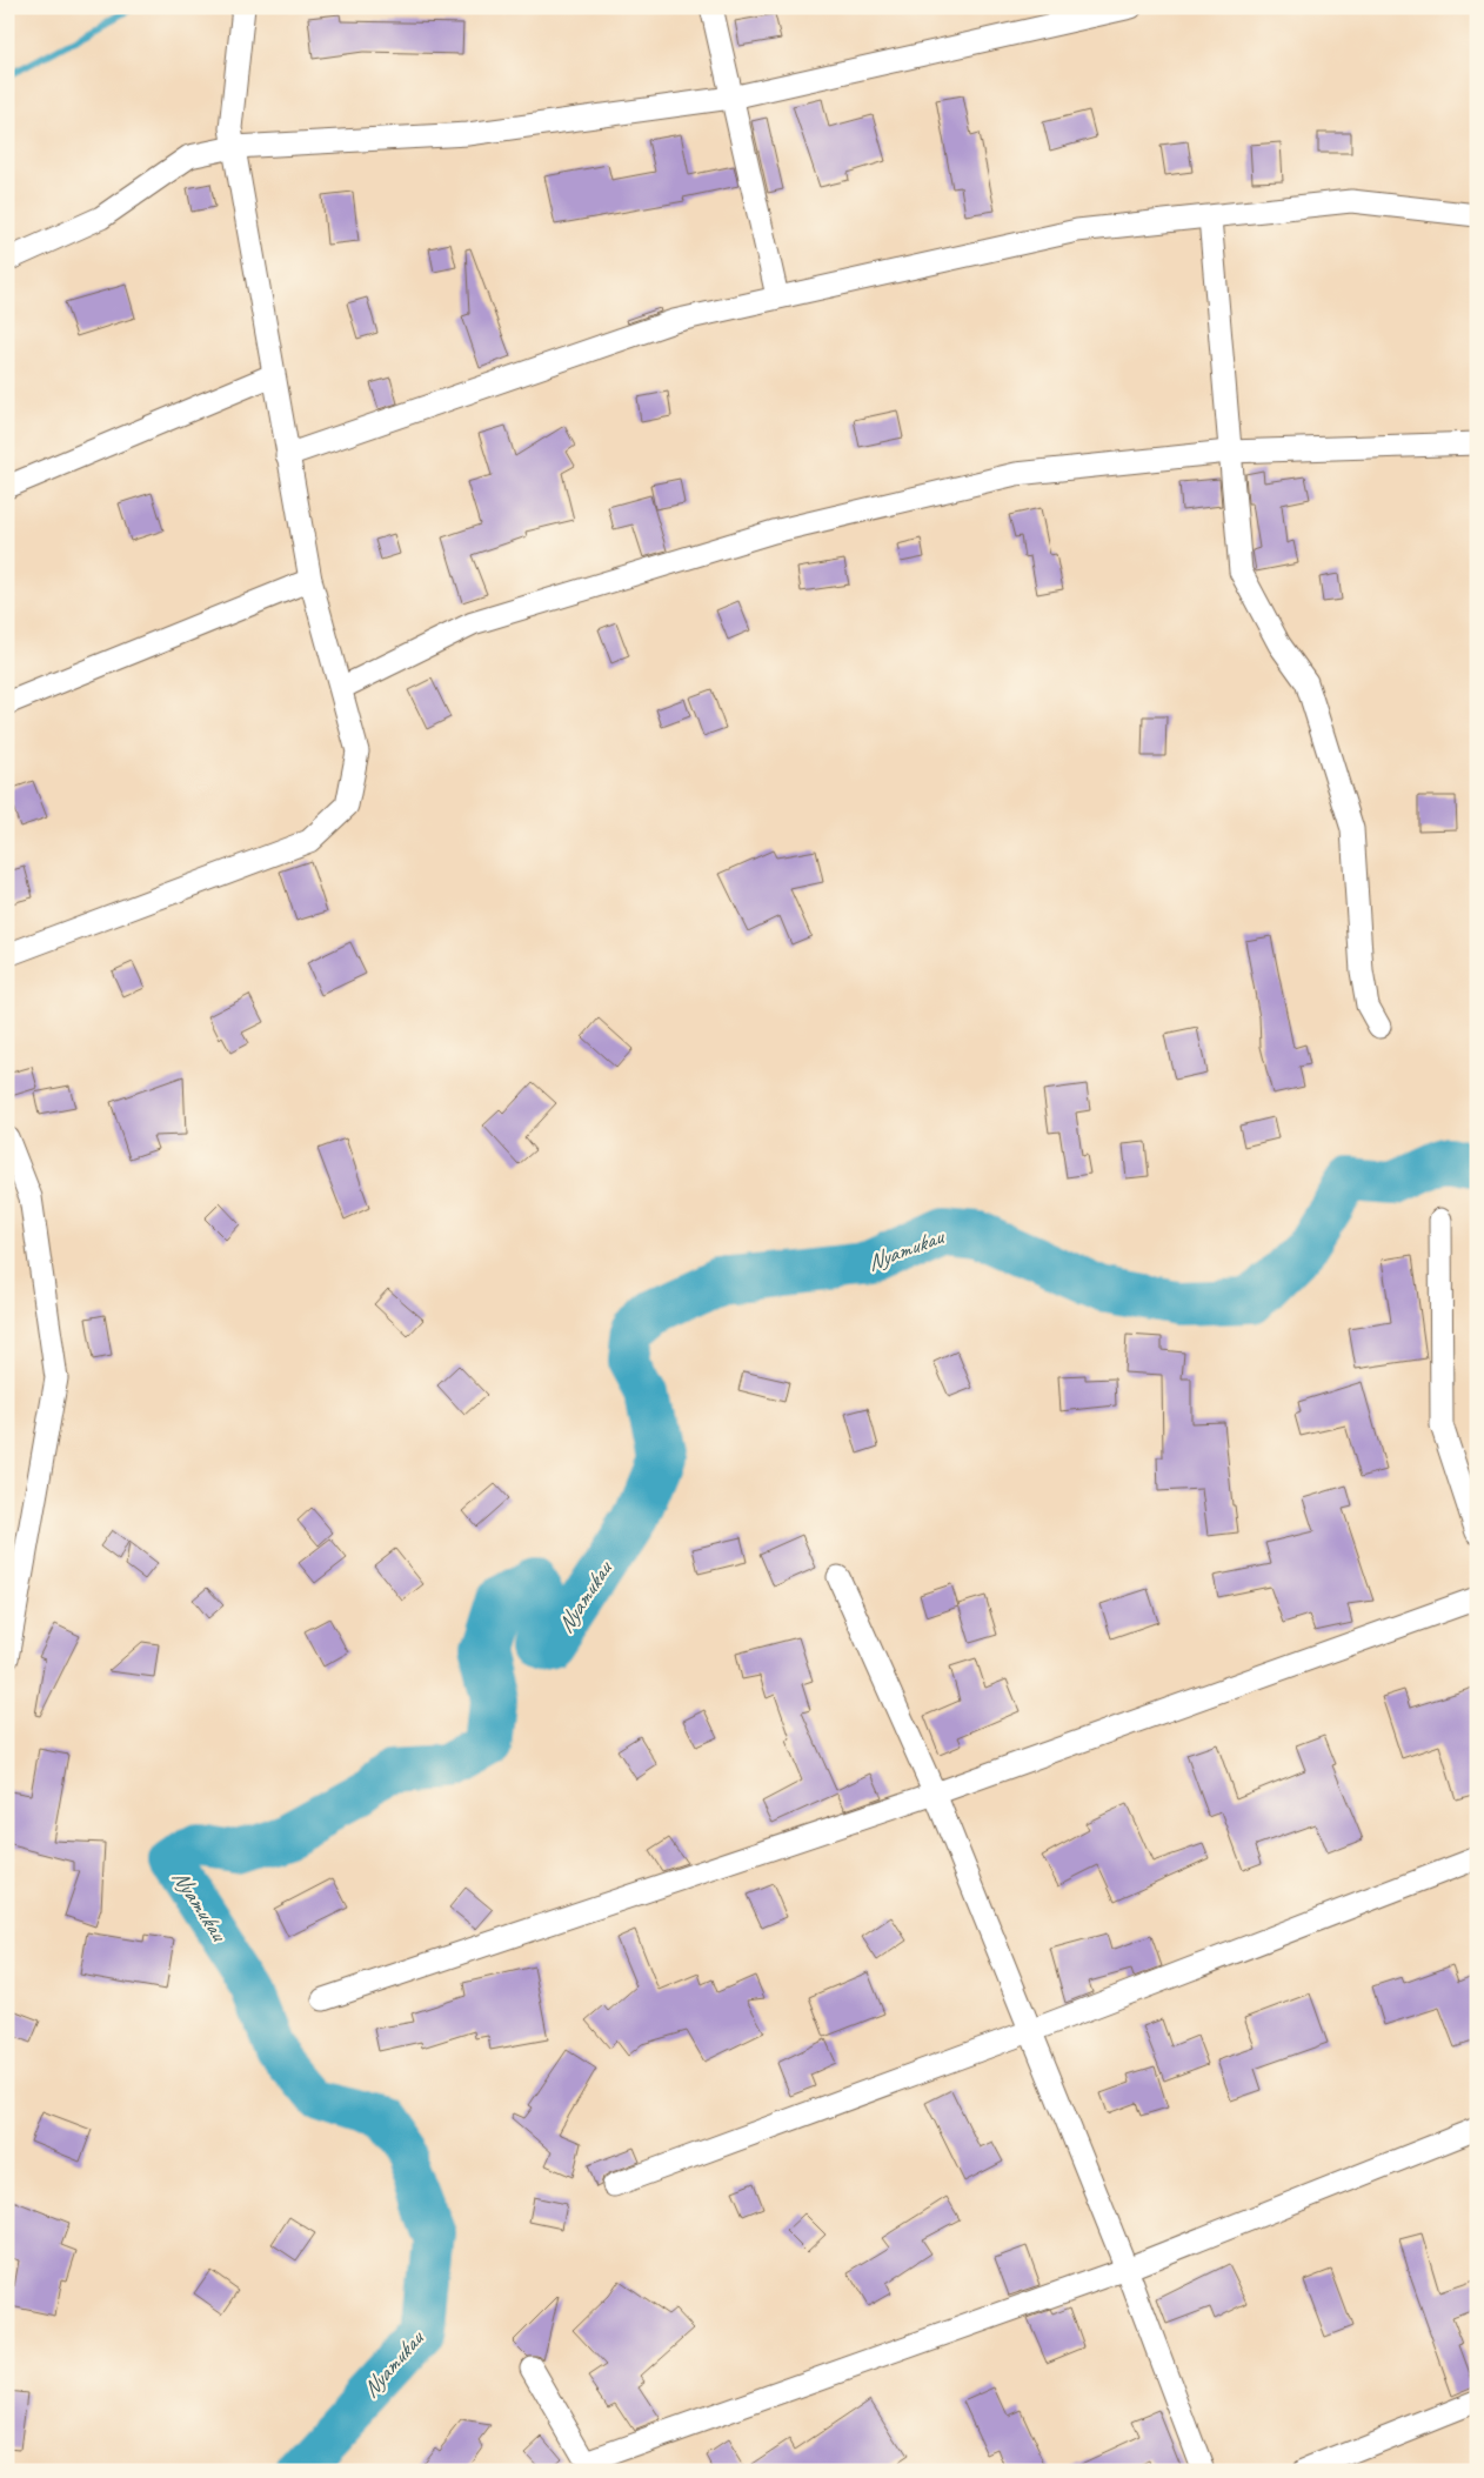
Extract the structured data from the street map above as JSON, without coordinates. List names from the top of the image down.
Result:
{
  "water": ["Nyamukau"]
}
